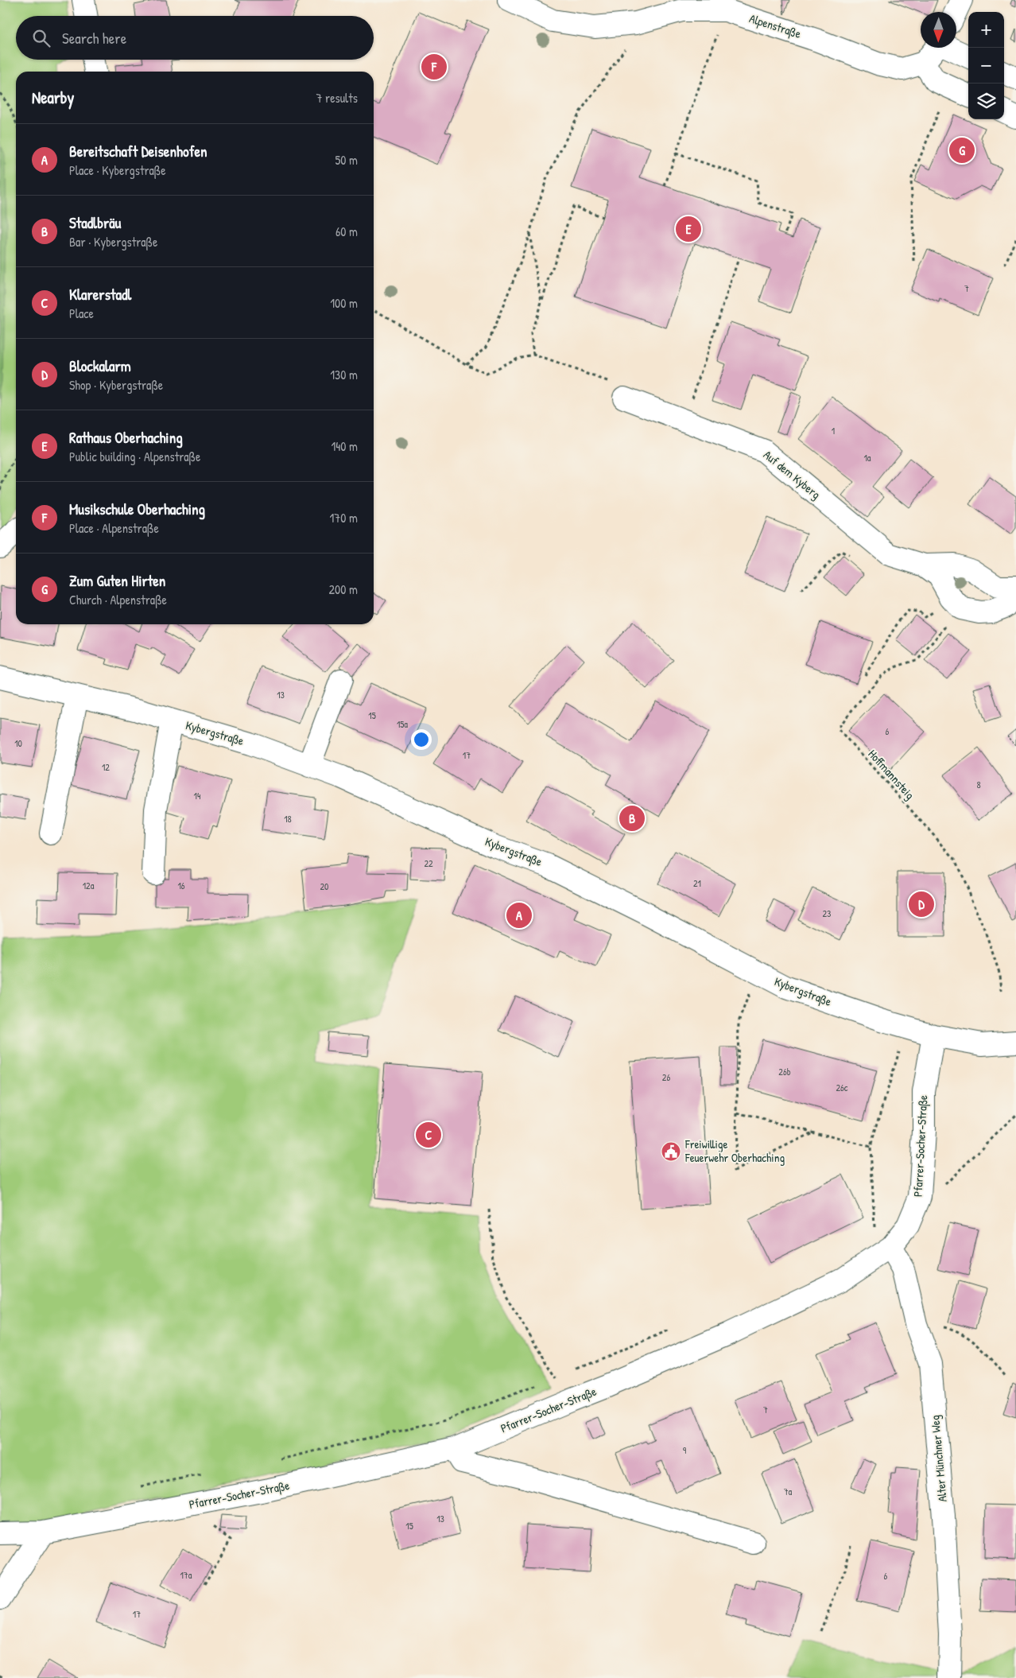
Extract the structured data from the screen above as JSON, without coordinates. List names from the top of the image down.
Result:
{
  "streets": {
    "street": [
      "Alpenstraße",
      "Auf dem Kyberg",
      "Kybergstraße",
      "Pfarrer-Socher-Straße",
      "Alter Münchner Weg"
    ],
    "path": ["Hoffmannsteig"]
  },
  "crossings": [
    ["Auf dem Kyberg", "Hoffmannsteig"],
    ["Kybergstraße", "Pfarrer-Socher-Straße"],
    ["Pfarrer-Socher-Straße", "Alter Münchner Weg"]
  ],
  "places": {
    "public building": ["Freiwillige Feuerwehr Oberhaching"]
  },
  "house_numbers": [
    "7",
    "1",
    "1a",
    "13",
    "15",
    "15a",
    "6",
    "10",
    "17",
    "12",
    "8",
    "14",
    "18",
    "22",
    "21",
    "12a",
    "16",
    "20",
    "23",
    "26b",
    "26",
    "26c",
    "7",
    "9",
    "7a",
    "13",
    "15",
    "17a",
    "6",
    "17"
  ],
  "north": "bottom",
  "page": {
    "map_buttons": ["+", "−"],
    "search": "Search here",
    "pins": [
      "F",
      "G",
      "E",
      "B",
      "D",
      "A",
      "C"
    ],
    "heading": ["Nearby", "7 results"],
    "list": [
      {
        "mark": "A",
        "name": "Bereitschaft Deisenhofen",
        "note": "Place · Kybergstraße",
        "value": "50 m"
      },
      {
        "mark": "B",
        "name": "Stadlbräu",
        "note": "Bar · Kybergstraße",
        "value": "60 m"
      },
      {
        "mark": "C",
        "name": "Klarerstadl",
        "note": "Place",
        "value": "100 m"
      },
      {
        "mark": "D",
        "name": "Blockalarm",
        "note": "Shop · Kybergstraße",
        "value": "130 m"
      },
      {
        "mark": "E",
        "name": "Rathaus Oberhaching",
        "note": "Public building · Alpenstraße",
        "value": "140 m"
      },
      {
        "mark": "F",
        "name": "Musikschule Oberhaching",
        "note": "Place · Alpenstraße",
        "value": "170 m"
      },
      {
        "mark": "G",
        "name": "Zum Guten Hirten",
        "note": "Church · Alpenstraße",
        "value": "200 m"
      }
    ]
  }
}
